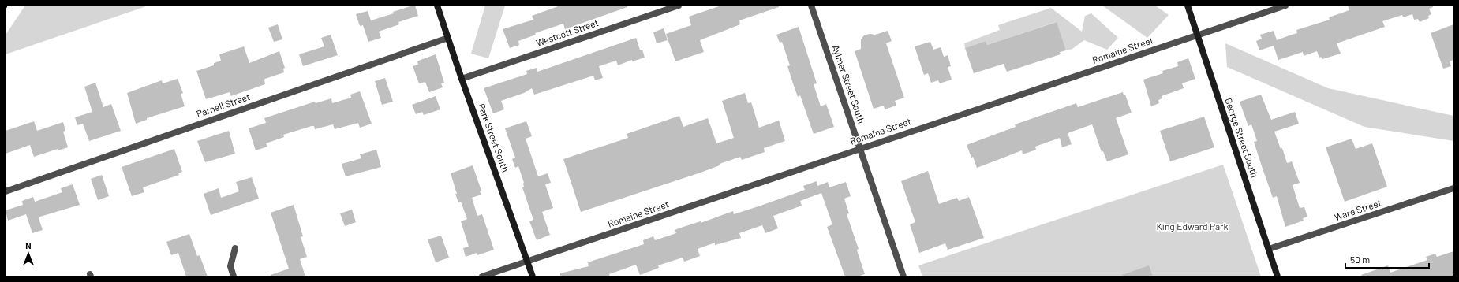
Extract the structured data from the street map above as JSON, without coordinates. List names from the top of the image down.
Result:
{
  "streets": {
    "main road": ["Park Street South", "George Street South"],
    "street": [
      "Westcott Street",
      "Romaine Street",
      "Aylmer Street South",
      "Parnell Street",
      "Ware Street"
    ]
  },
  "crossings": [
    ["Westcott Street", "Park Street South"],
    ["Romaine Street", "Aylmer Street South"],
    ["Romaine Street", "Park Street South"],
    ["Romaine Street", "George Street South"],
    ["Parnell Street", "Park Street South"],
    ["George Street South", "Ware Street"]
  ],
  "parks": ["King Edward Park"],
  "scale_bar": "50 m",
  "north": "top"
}
